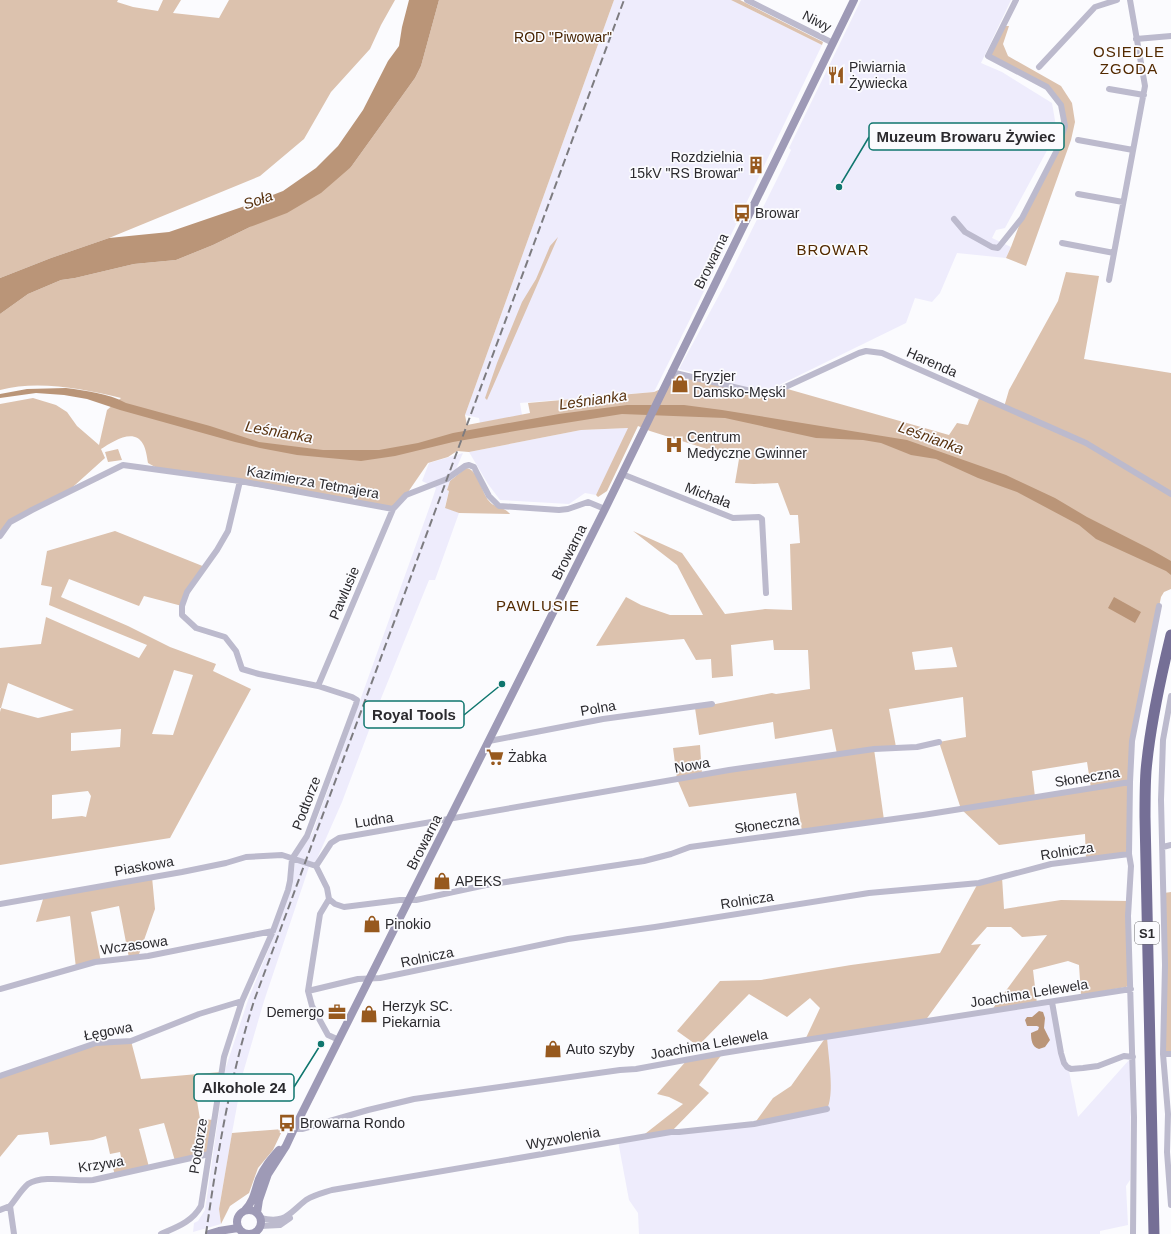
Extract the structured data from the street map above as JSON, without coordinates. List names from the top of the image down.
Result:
{
  "streets": {
    "highway": ["S1"],
    "street": [
      "Niwy",
      "Browarna",
      "Harenda",
      "Kazimierza Tetmajera",
      "Michała",
      "Pawlusie",
      "Polna",
      "Nowa",
      "Słoneczna",
      "Podtorze",
      "Ludna",
      "Rolnicza",
      "Piaskowa",
      "Wczasowa",
      "Joachima Lelewela",
      "Łęgowa",
      "Wyzwolenia",
      "Krzywa"
    ]
  },
  "crossings": [
    ["Niwy", "Browarna"],
    ["Browarna", "Harenda"],
    ["Browarna", "Kazimierza Tetmajera"],
    ["Browarna", "Michała"],
    ["Browarna", "Polna"],
    ["Browarna", "Nowa"],
    ["Browarna", "Słoneczna"],
    ["Browarna", "Ludna"],
    ["Browarna", "Rolnicza"],
    ["Browarna", "Joachima Lelewela"],
    ["Browarna", "Wyzwolenia"],
    ["Kazimierza Tetmajera", "Pawlusie"],
    ["Kazimierza Tetmajera", "Podtorze"],
    ["Pawlusie", "Podtorze"],
    ["Nowa", "Ludna"],
    ["Podtorze", "Piaskowa"],
    ["Podtorze", "Wczasowa"],
    ["Podtorze", "Łęgowa"],
    ["Podtorze", "Krzywa"]
  ],
  "districts": ["OSIEDLE ZGODA", "BROWAR", "PAWLUSIE"],
  "water": ["Soła", "Leśnianka"],
  "parks": ["ROD \"Piwowar\""],
  "places": {
    "restaurant": ["Piwiarnia Żywiecka"],
    "building": ["Rozdzielnia 15kV \"RS Browar\""],
    "other": ["Muzeum Browaru Żywiec", "Royal Tools", "Alkohole 24"],
    "bus stop": ["Browar", "Browarna Rondo"],
    "shop": [
      "Fryzjer Damsko-Męski",
      "APEKS",
      "Pinokio",
      "Herzyk SC. Piekarnia",
      "Auto szyby"
    ],
    "hospital": ["Centrum Medyczne Gwinner"],
    "supermarket": ["Żabka"],
    "office": ["Demergo"]
  }
}
